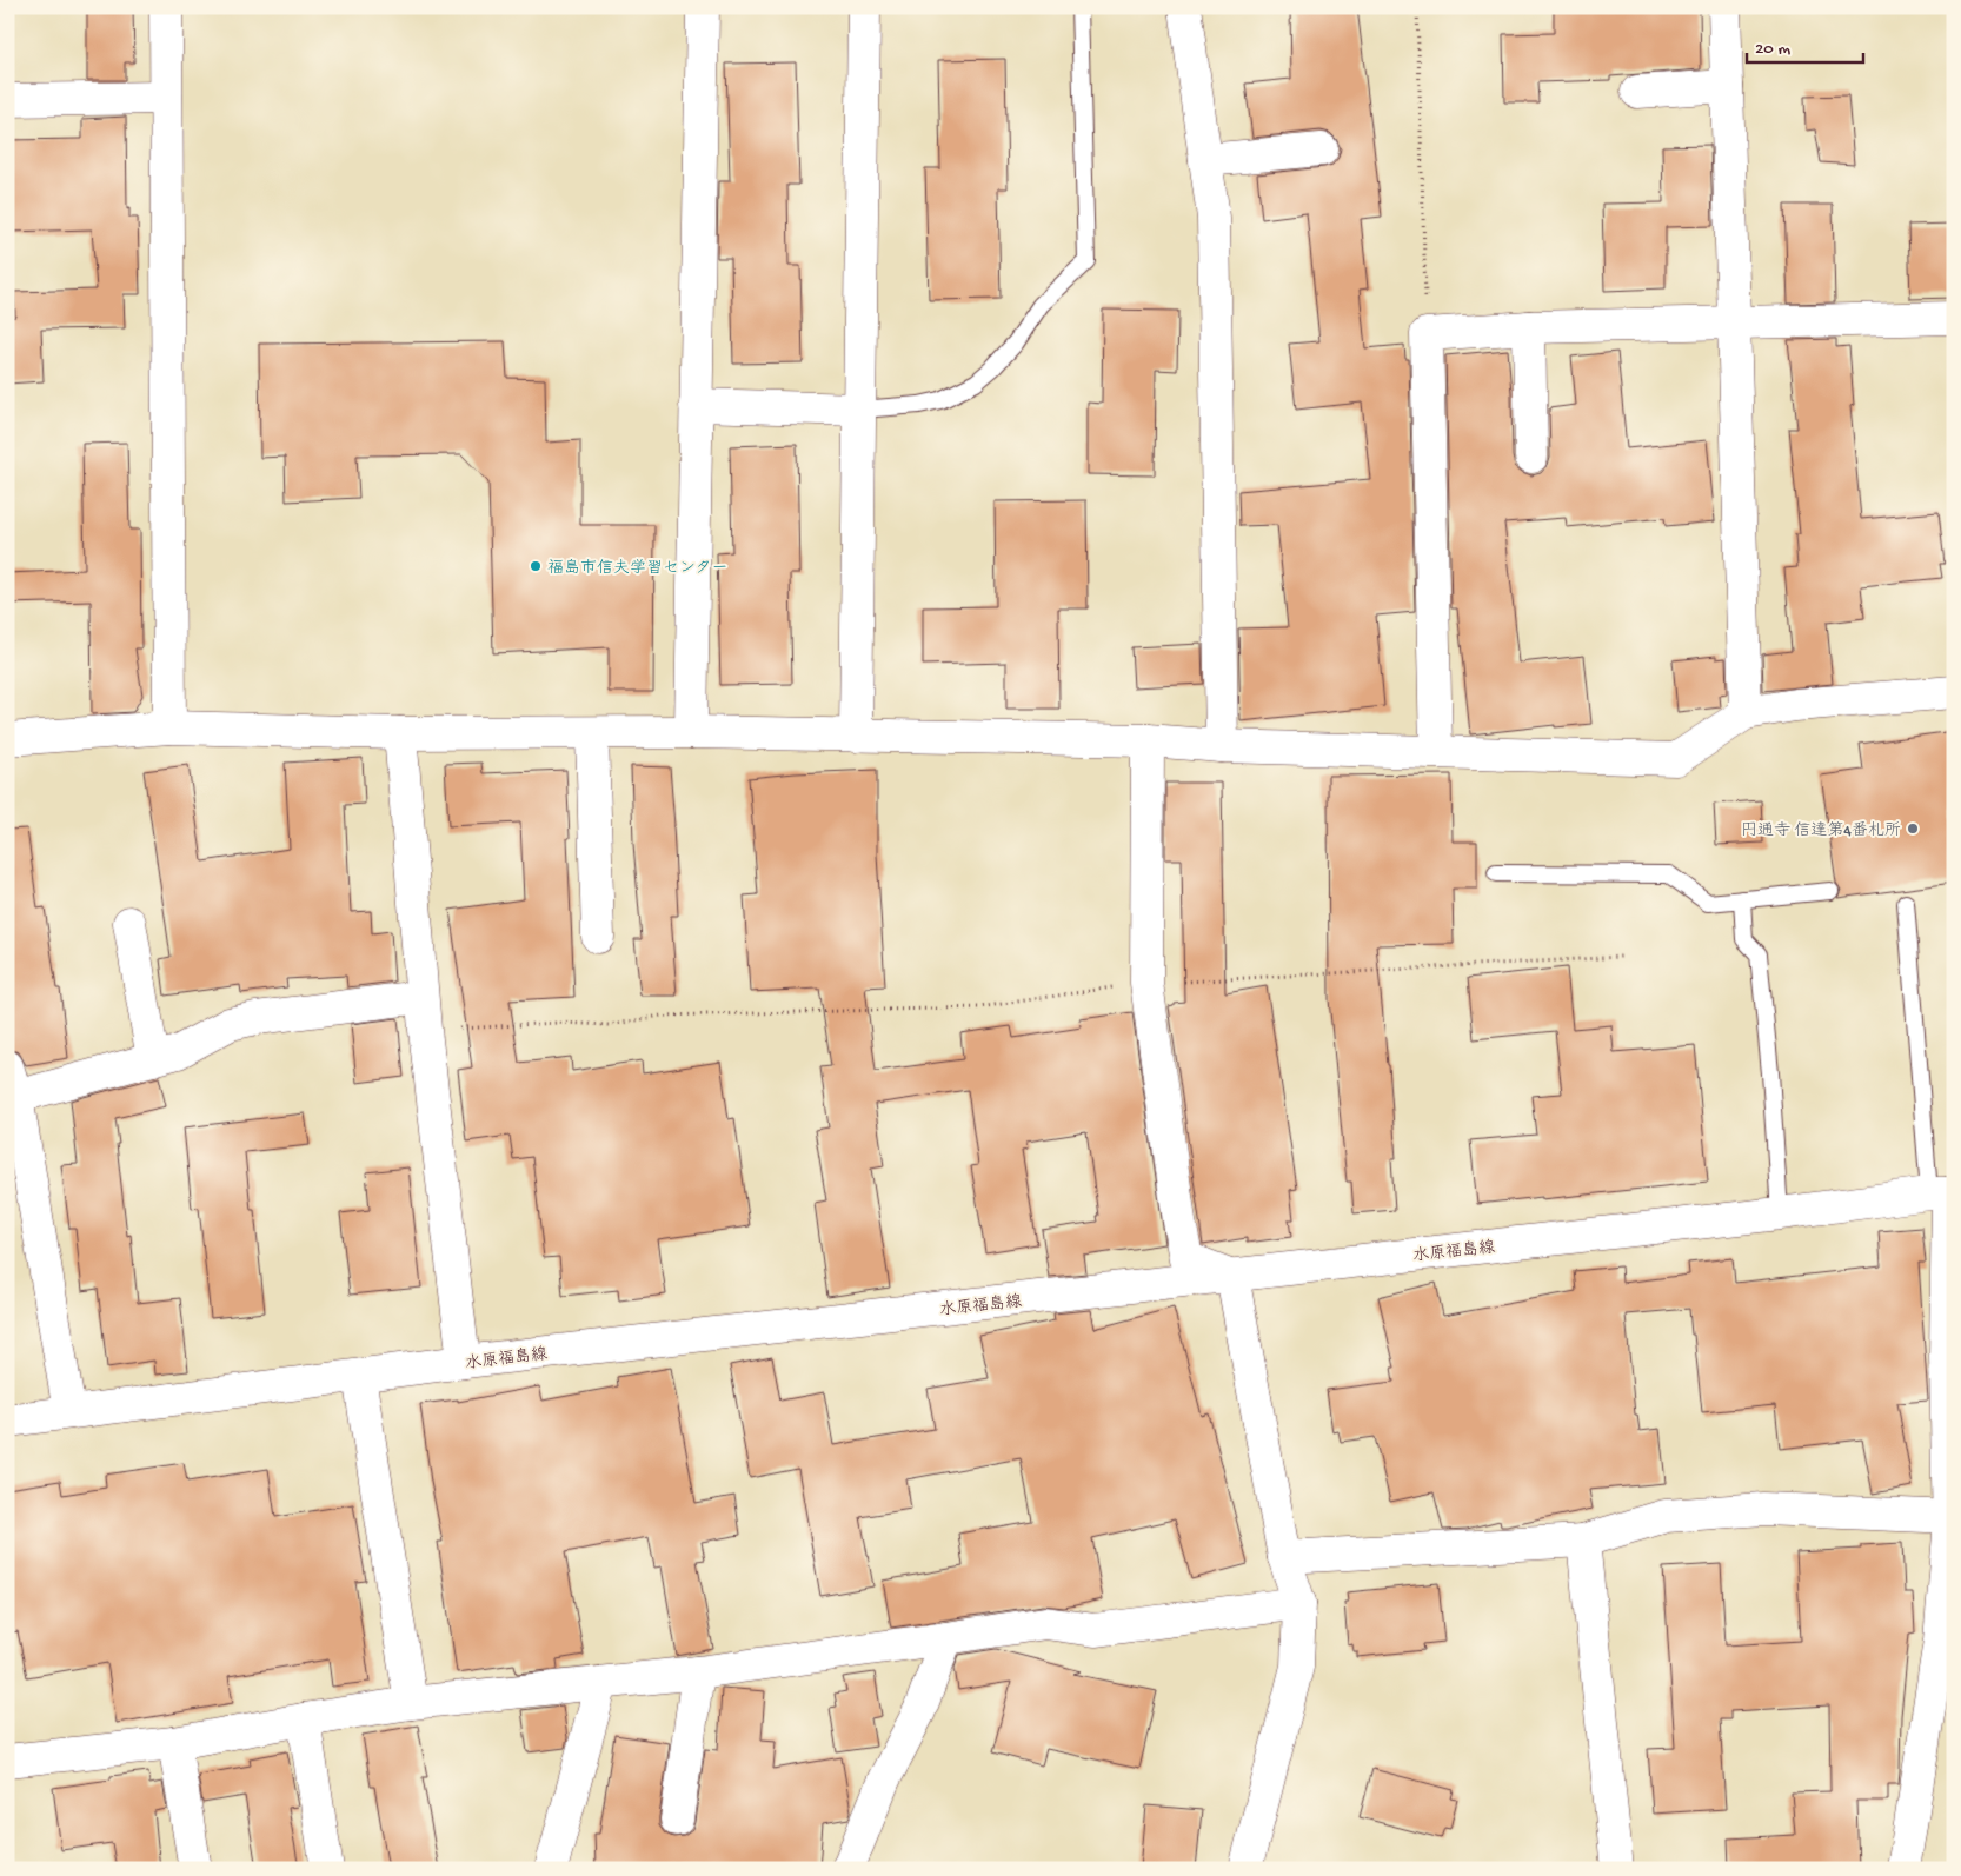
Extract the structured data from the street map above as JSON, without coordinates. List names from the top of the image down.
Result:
{
  "streets": {
    "street": ["水原福島線"]
  },
  "places": ["福島市信夫学習センター", "円通寺 信達第4番札所"],
  "scale_bar": "20 m"
}
